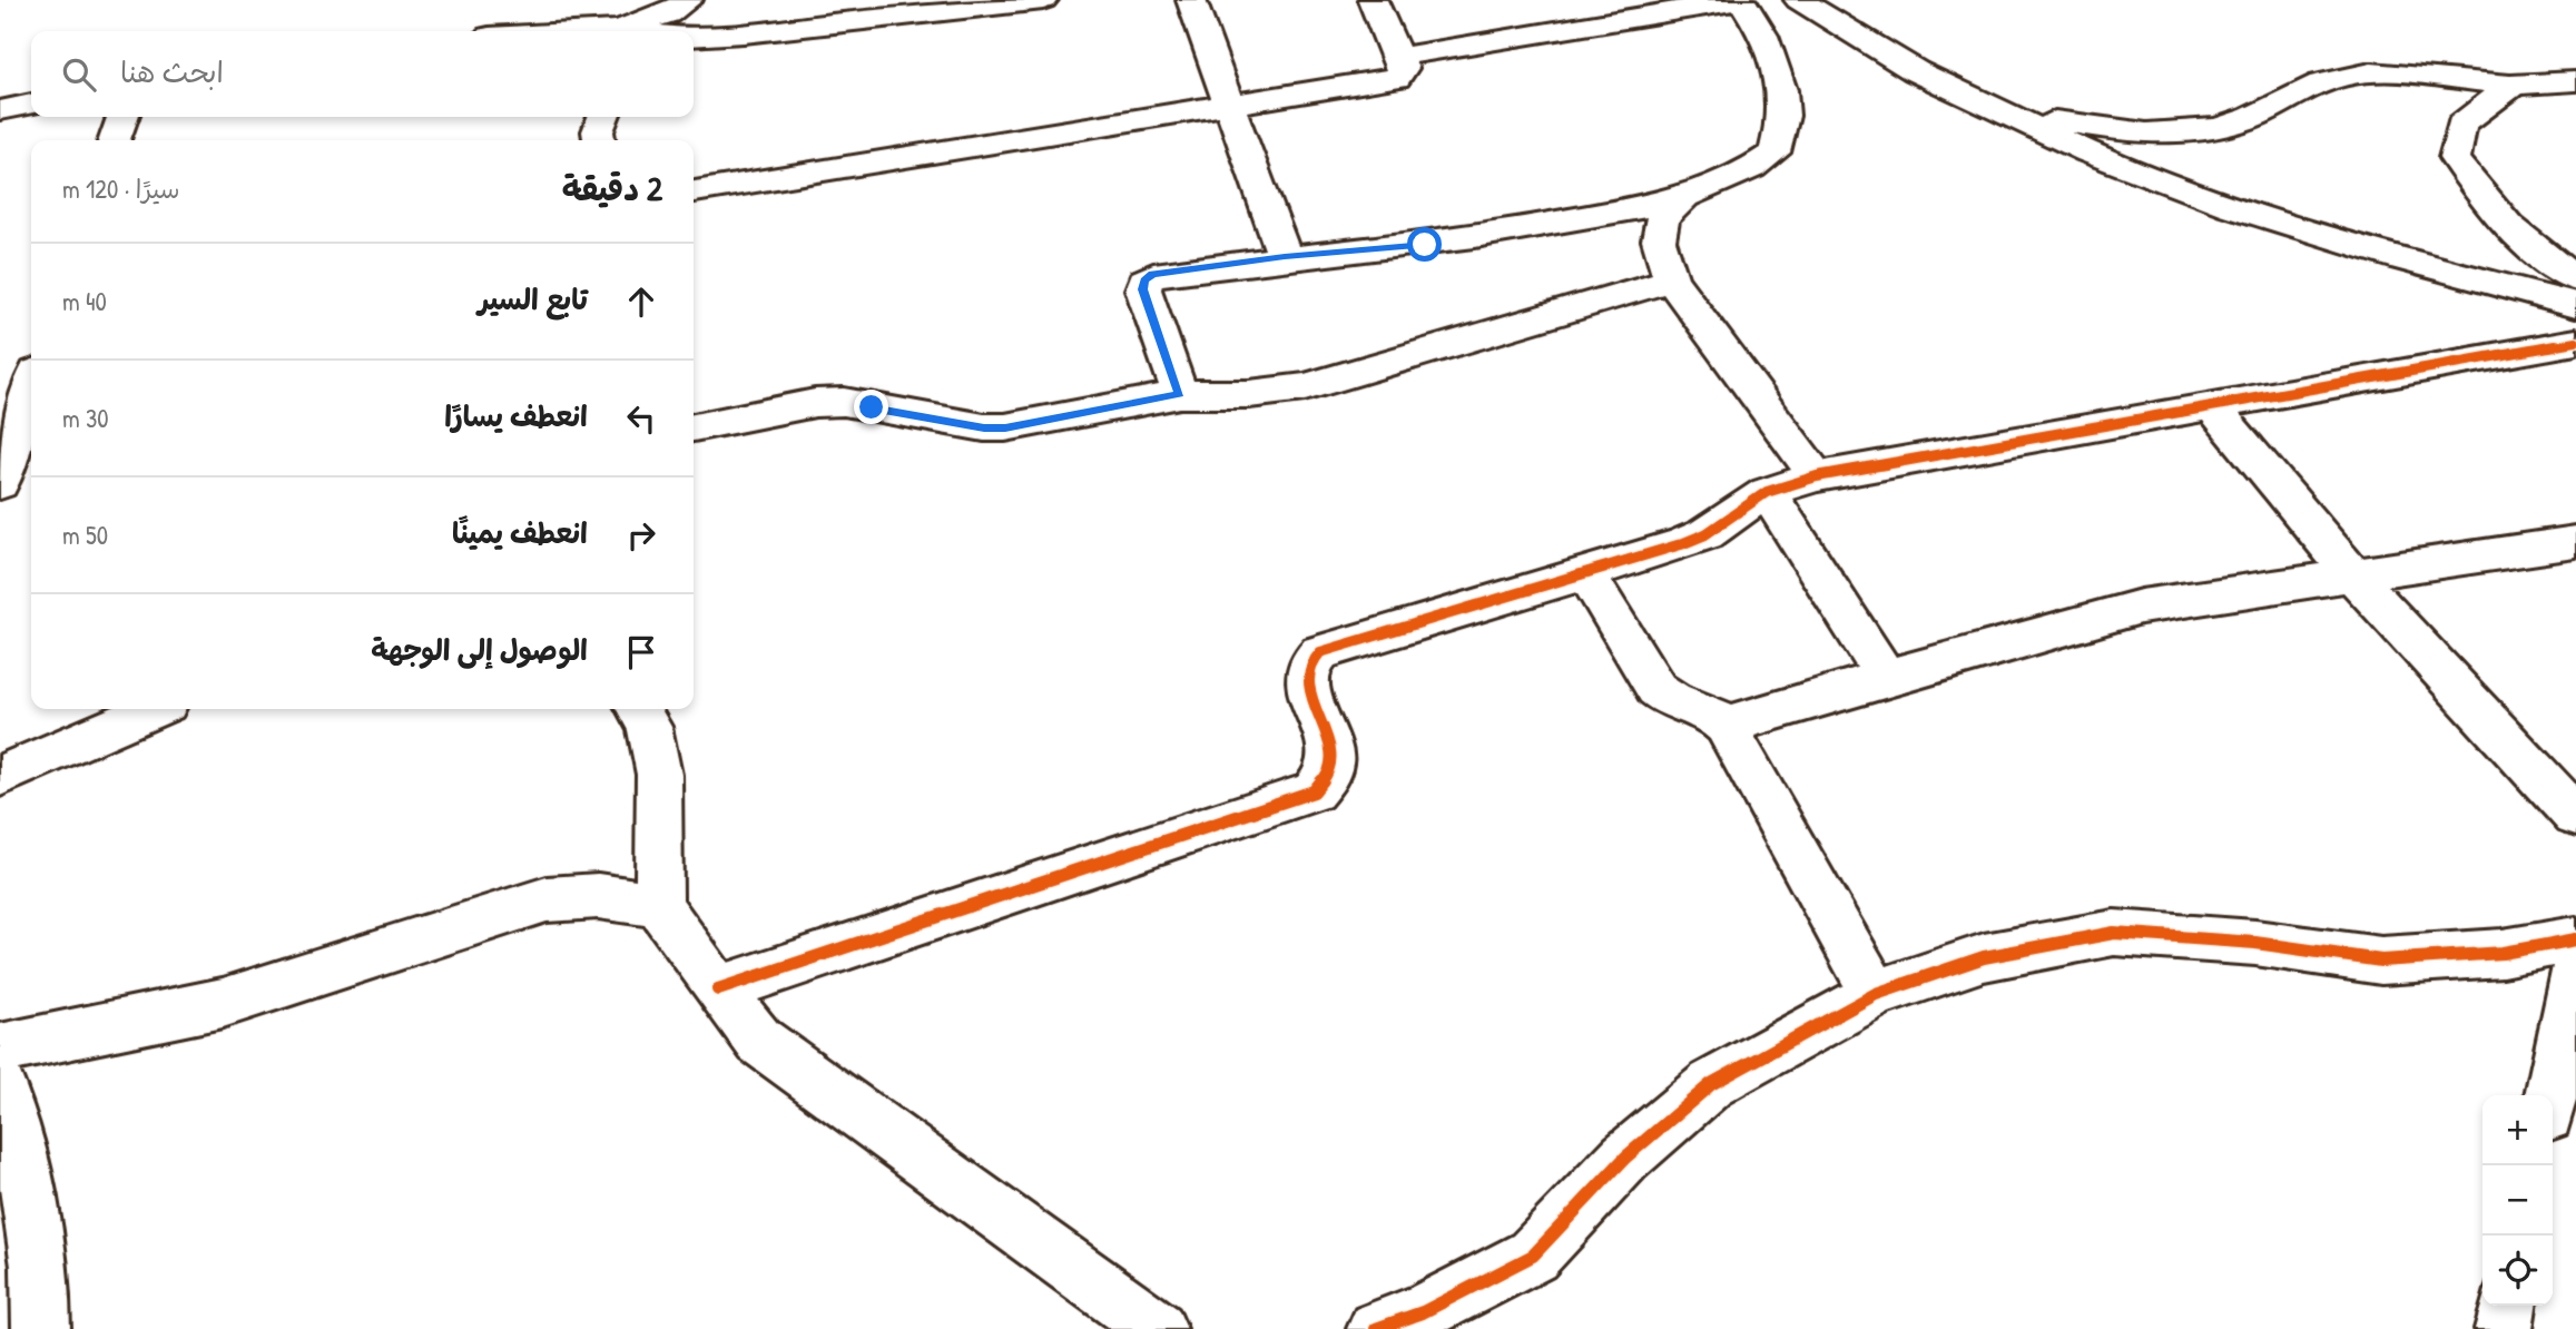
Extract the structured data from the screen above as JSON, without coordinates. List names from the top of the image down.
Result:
{
  "page": {
    "search": "ابحث هنا",
    "heading": ["2 دقيقة", "سيرًا · 120 m"],
    "list": [
      ["تابع السير", "40 m"],
      ["انعطف يسارًا", "30 m"],
      ["انعطف يمينًا", "50 m"],
      "الوصول إلى الوجهة"
    ],
    "map_buttons": ["+", "−"]
  }
}
